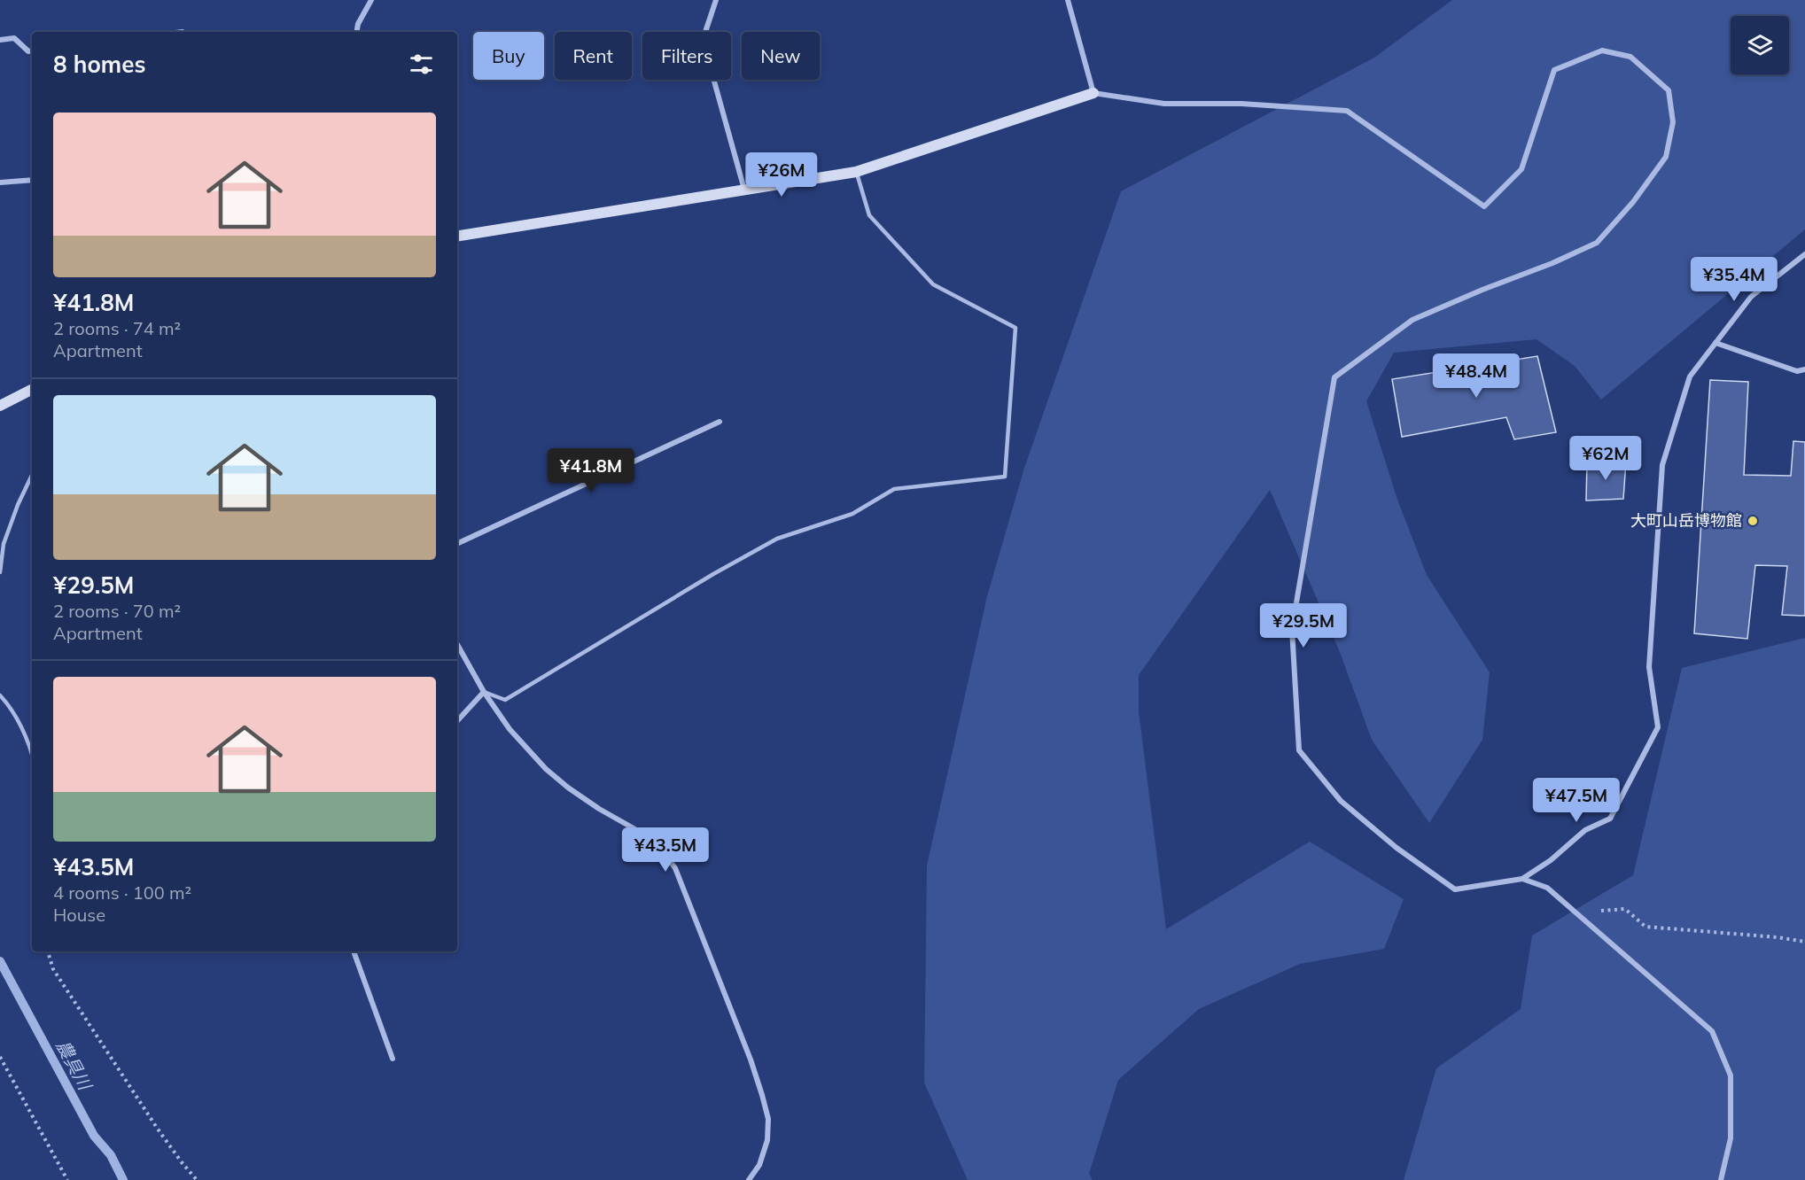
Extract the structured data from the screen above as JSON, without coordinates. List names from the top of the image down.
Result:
{
  "water": ["農具川"],
  "places": ["大町山岳博物館"],
  "page": {
    "chip": [
      "Buy",
      "Rent",
      "Filters",
      "New"
    ],
    "heading": "8 homes",
    "list": [
      {
        "name": "¥41.8M",
        "note": "2 rooms · 74 m² · Apartment"
      },
      {
        "name": "¥29.5M",
        "note": "2 rooms · 70 m² · Apartment"
      },
      {
        "name": "¥43.5M",
        "note": "4 rooms · 100 m² · House"
      }
    ],
    "price": [
      "¥26M",
      "¥35.4M",
      "¥48.4M",
      "¥62M",
      "¥41.8M",
      "¥29.5M",
      "¥47.5M",
      "¥43.5M"
    ]
  }
}
